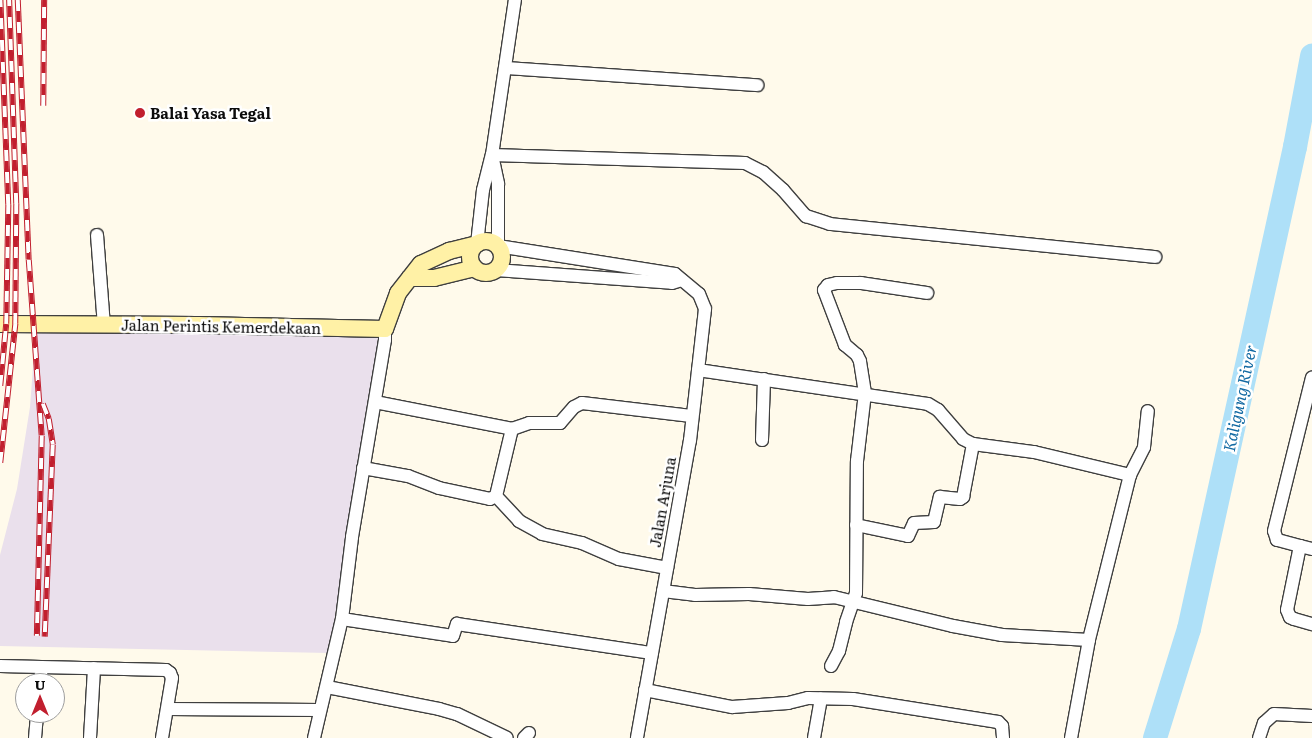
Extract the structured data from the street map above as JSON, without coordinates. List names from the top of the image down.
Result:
{
  "streets": {
    "street": ["Jalan Perintis Kemerdekaan", "Jalan Arjuna"]
  },
  "water": ["Kaligung River"],
  "places": ["Balai Yasa Tegal"],
  "north": "top"
}
